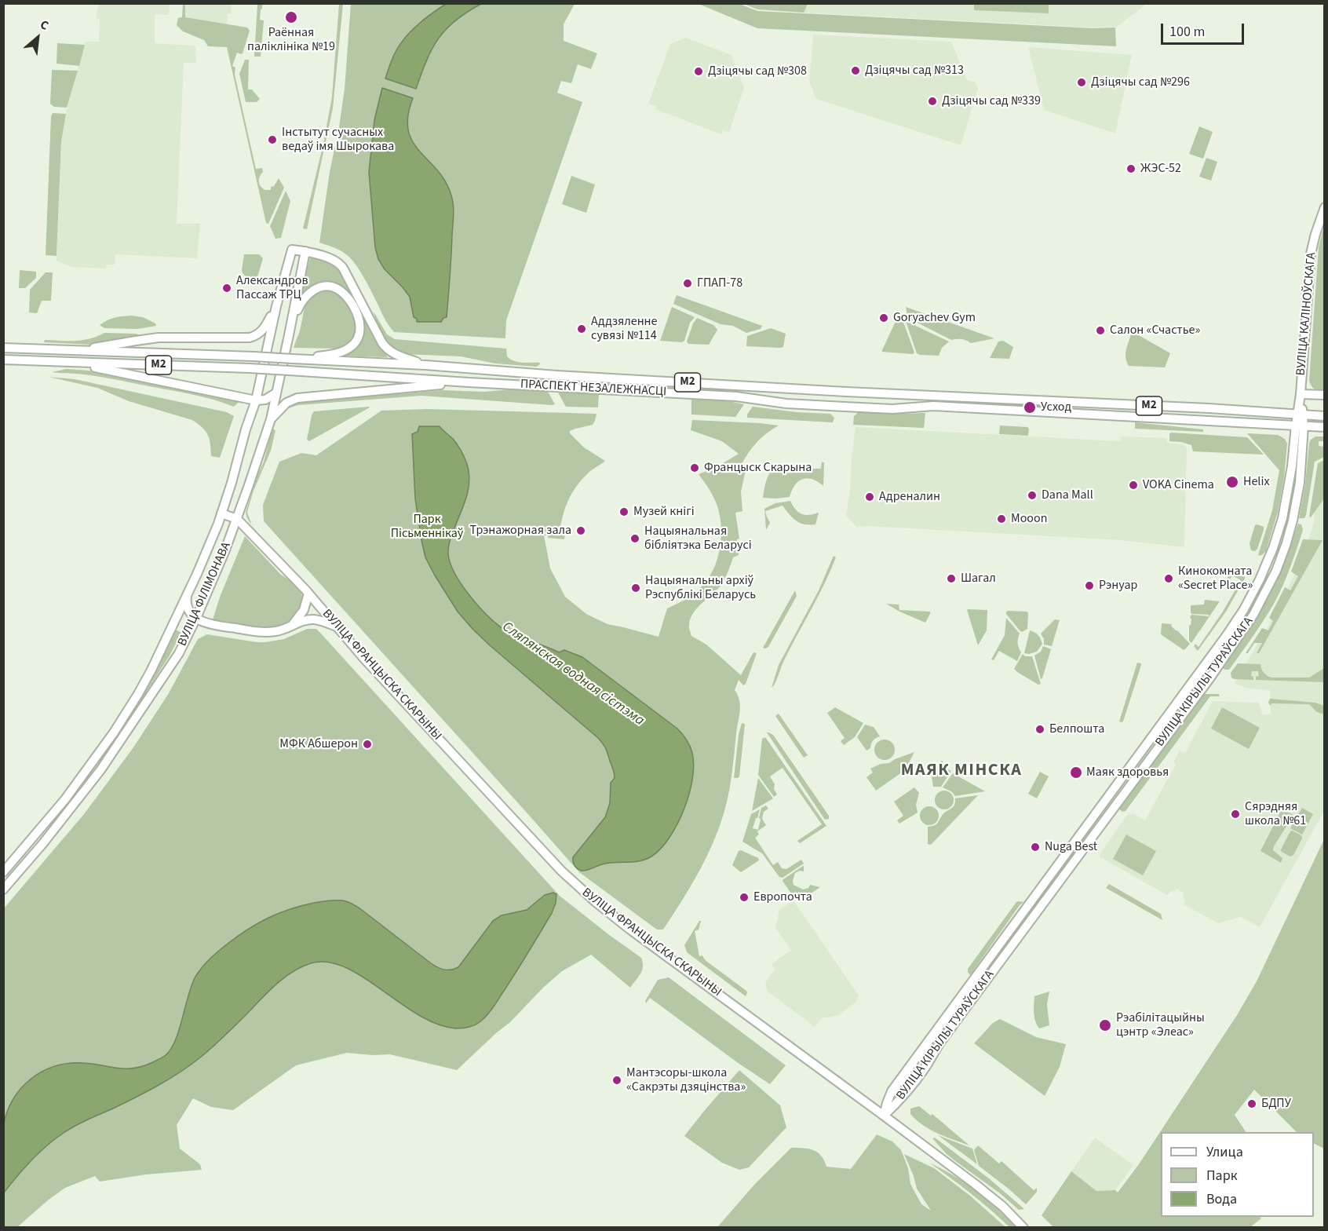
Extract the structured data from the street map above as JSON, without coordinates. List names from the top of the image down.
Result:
{
  "streets": {
    "main road": [
      "ВУЛІЦА КАЛІНОЎСКАГА",
      "М2",
      "ПРАСПЕКТ НЕЗАЛЕЖНАСЦІ",
      "ВУЛІЦА ФІЛІМОНАВА",
      "ВУЛІЦА ФРАНЦЫСКА СКАРЫНЫ",
      "ВУЛІЦА КІРЫЛЫ ТУРАЎСКАГА"
    ]
  },
  "crossings": [
    ["ВУЛІЦА КАЛІНОЎСКАГА", "ПРАСПЕКТ НЕЗАЛЕЖНАСЦІ"],
    ["ВУЛІЦА КАЛІНОЎСКАГА", "ВУЛІЦА КІРЫЛЫ ТУРАЎСКАГА"],
    ["ПРАСПЕКТ НЕЗАЛЕЖНАСЦІ", "ВУЛІЦА КІРЫЛЫ ТУРАЎСКАГА"],
    ["ВУЛІЦА ФІЛІМОНАВА", "ВУЛІЦА ФРАНЦЫСКА СКАРЫНЫ"],
    ["ВУЛІЦА ФРАНЦЫСКА СКАРЫНЫ", "ВУЛІЦА КІРЫЛЫ ТУРАЎСКАГА"]
  ],
  "districts": ["МАЯК МІНСКА"],
  "water": ["Сляпянская водная сістэма"],
  "parks": ["Парк Пісьменнікаў"],
  "places": [
    "Раённая паліклініка №19",
    "Дзіцячы сад №313",
    "Дзіцячы сад №308",
    "Дзіцячы сад №296",
    "Дзіцячы сад №339",
    "Інстытут сучасных ведаў імя Шырокава",
    "ЖЭС-52",
    "ГПАП-78",
    "Александров Пассаж ТРЦ",
    "Goryachev Gym",
    "Аддзяленне сувязі №114",
    "Салон «Счастье»",
    "Усход",
    "Францыск Скарына",
    "Helix",
    "VOKA Cinema",
    "Dana Mall",
    "Адреналин",
    "Музей кнігі",
    "Mooon",
    "Трэнажорная зала",
    "Нацыянальная бібліятэка Беларусі",
    "Шагал",
    "Кинокомната «Secret Place»",
    "Рэнуар",
    "Нацыянальны архіў Рэспублікі Беларусь",
    "Белпошта",
    "МФК Абшерон",
    "Маяк здоровья",
    "Сярэдняя школа №61",
    "Nuga Best",
    "Европочта",
    "Рэабілітацыйны цэнтр «Элеас»",
    "Мантэсоры-школа «Сакрэты дзяцінства»",
    "БДПУ"
  ],
  "legend": ["Улица", "Парк", "Вода"],
  "scale_bar": "100 m",
  "north": "top right"
}
